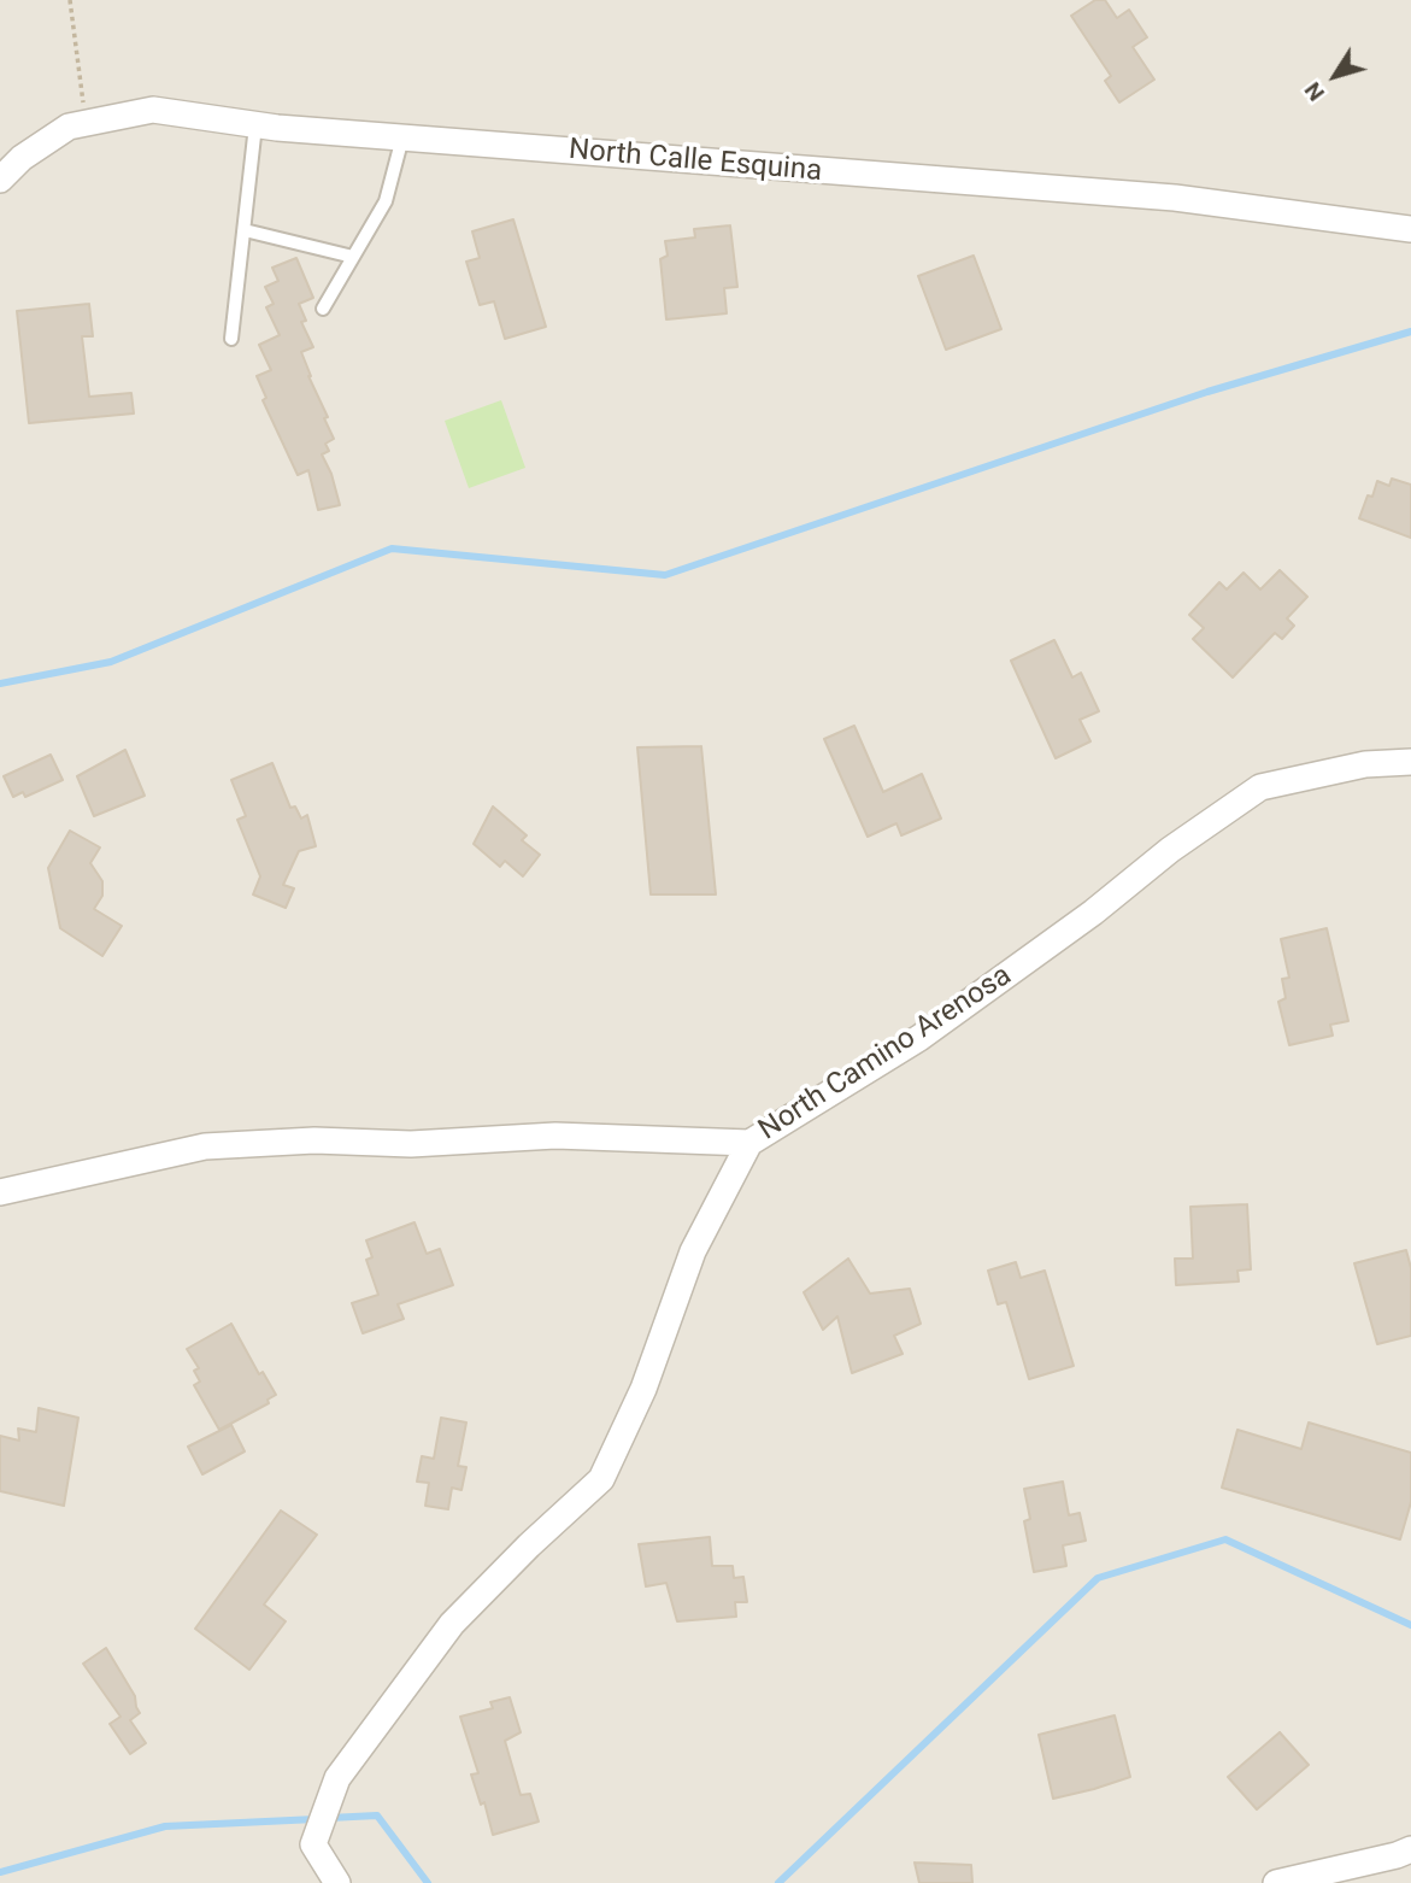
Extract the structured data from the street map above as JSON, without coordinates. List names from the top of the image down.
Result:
{
  "streets": {
    "street": ["North Calle Esquina", "North Camino Arenosa"]
  },
  "north": "bottom left"
}
